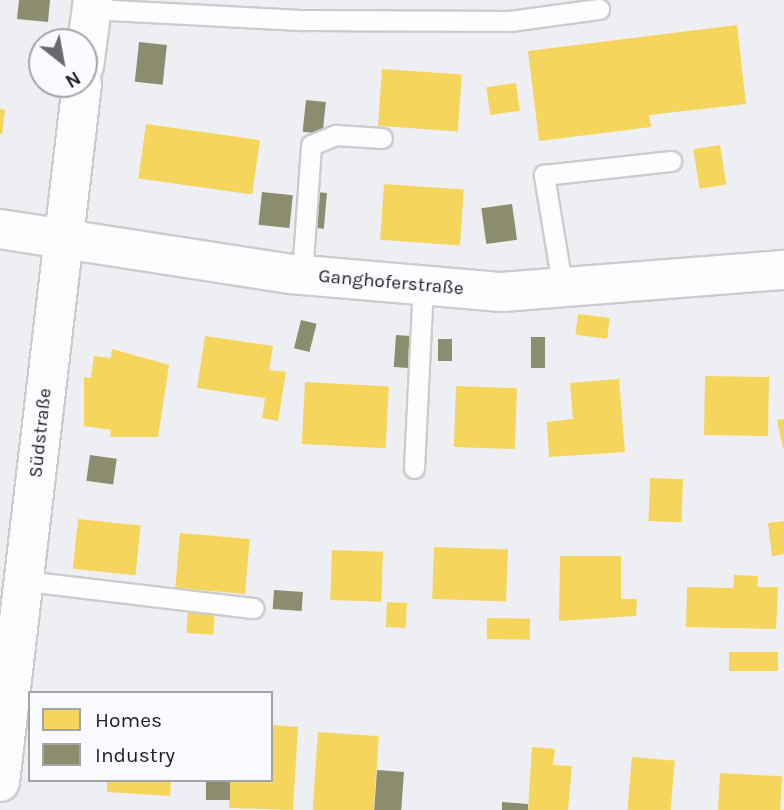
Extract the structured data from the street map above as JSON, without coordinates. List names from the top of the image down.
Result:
{
  "streets": {
    "street": ["Ganghoferstraße", "Südstraße"]
  },
  "crossings": [
    ["Ganghoferstraße", "Südstraße"]
  ],
  "legend": ["Homes", "Industry"],
  "north": "bottom right"
}
